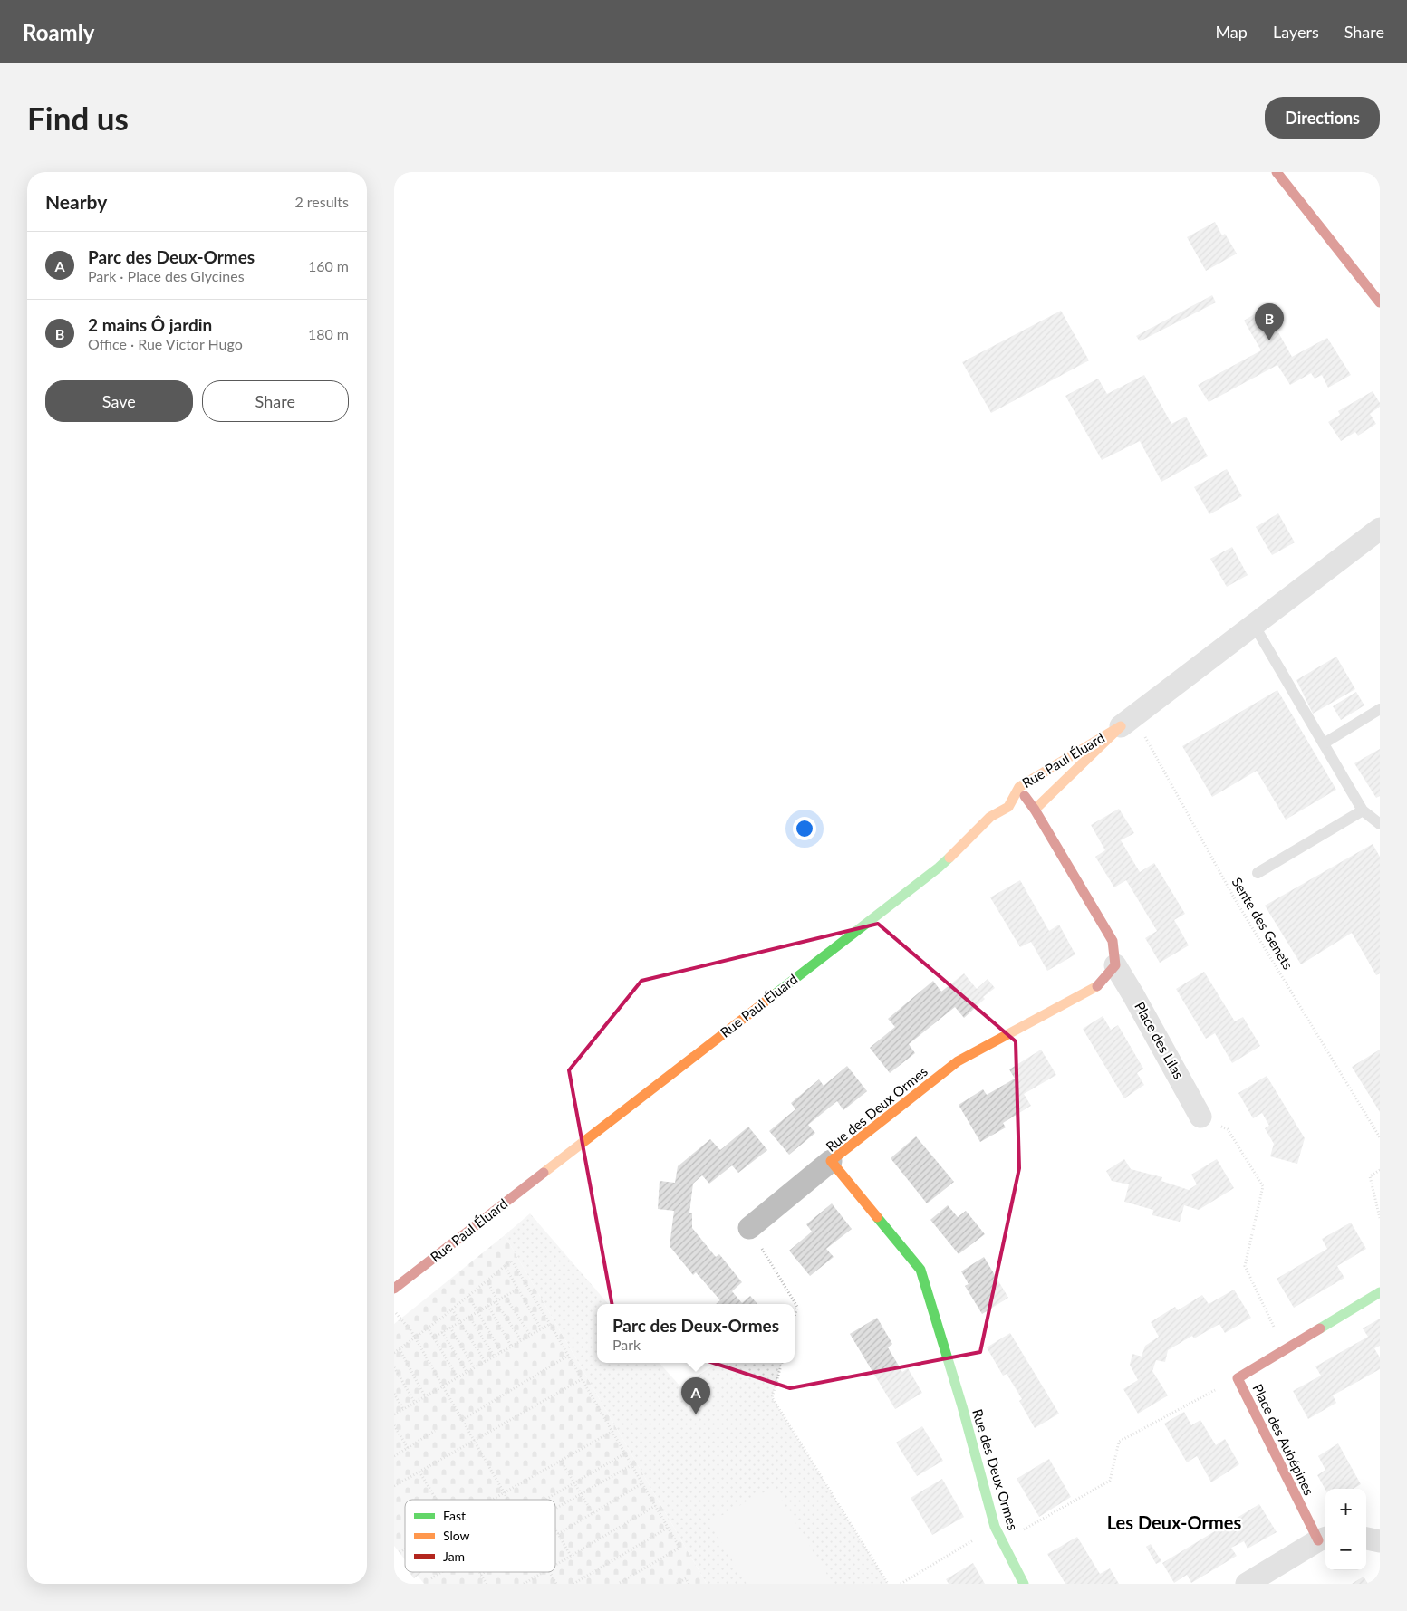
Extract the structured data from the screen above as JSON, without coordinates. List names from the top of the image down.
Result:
{
  "streets": {
    "street": [
      "Rue Paul Éluard",
      "Place des Lilas",
      "Rue des Deux Ormes",
      "Place des Aubépines"
    ],
    "path": ["Sente des Genets"]
  },
  "crossings": [
    ["Rue Paul Éluard", "Sente des Genets"],
    ["Place des Lilas", "Rue des Deux Ormes"]
  ],
  "districts": ["Les Deux-Ormes"],
  "legend": ["Fast", "Slow", "Jam"],
  "page": {
    "header": "Roamly",
    "nav": ["Map", "Layers", "Share"],
    "buttons": [
      "Directions",
      ["Save", "Share"]
    ],
    "title": "Find us",
    "heading": ["Nearby", "2 results"],
    "list": [
      {
        "mark": "A",
        "name": "Parc des Deux-Ormes",
        "note": "Park · Place des Glycines",
        "value": "160 m"
      },
      {
        "mark": "B",
        "name": "2 mains Ô jardin",
        "note": "Office · Rue Victor Hugo",
        "value": "180 m"
      }
    ],
    "pins": ["B", "A"],
    "popup": ["Parc des Deux-Ormes", "Park"],
    "map_buttons": ["+", "−"]
  }
}
